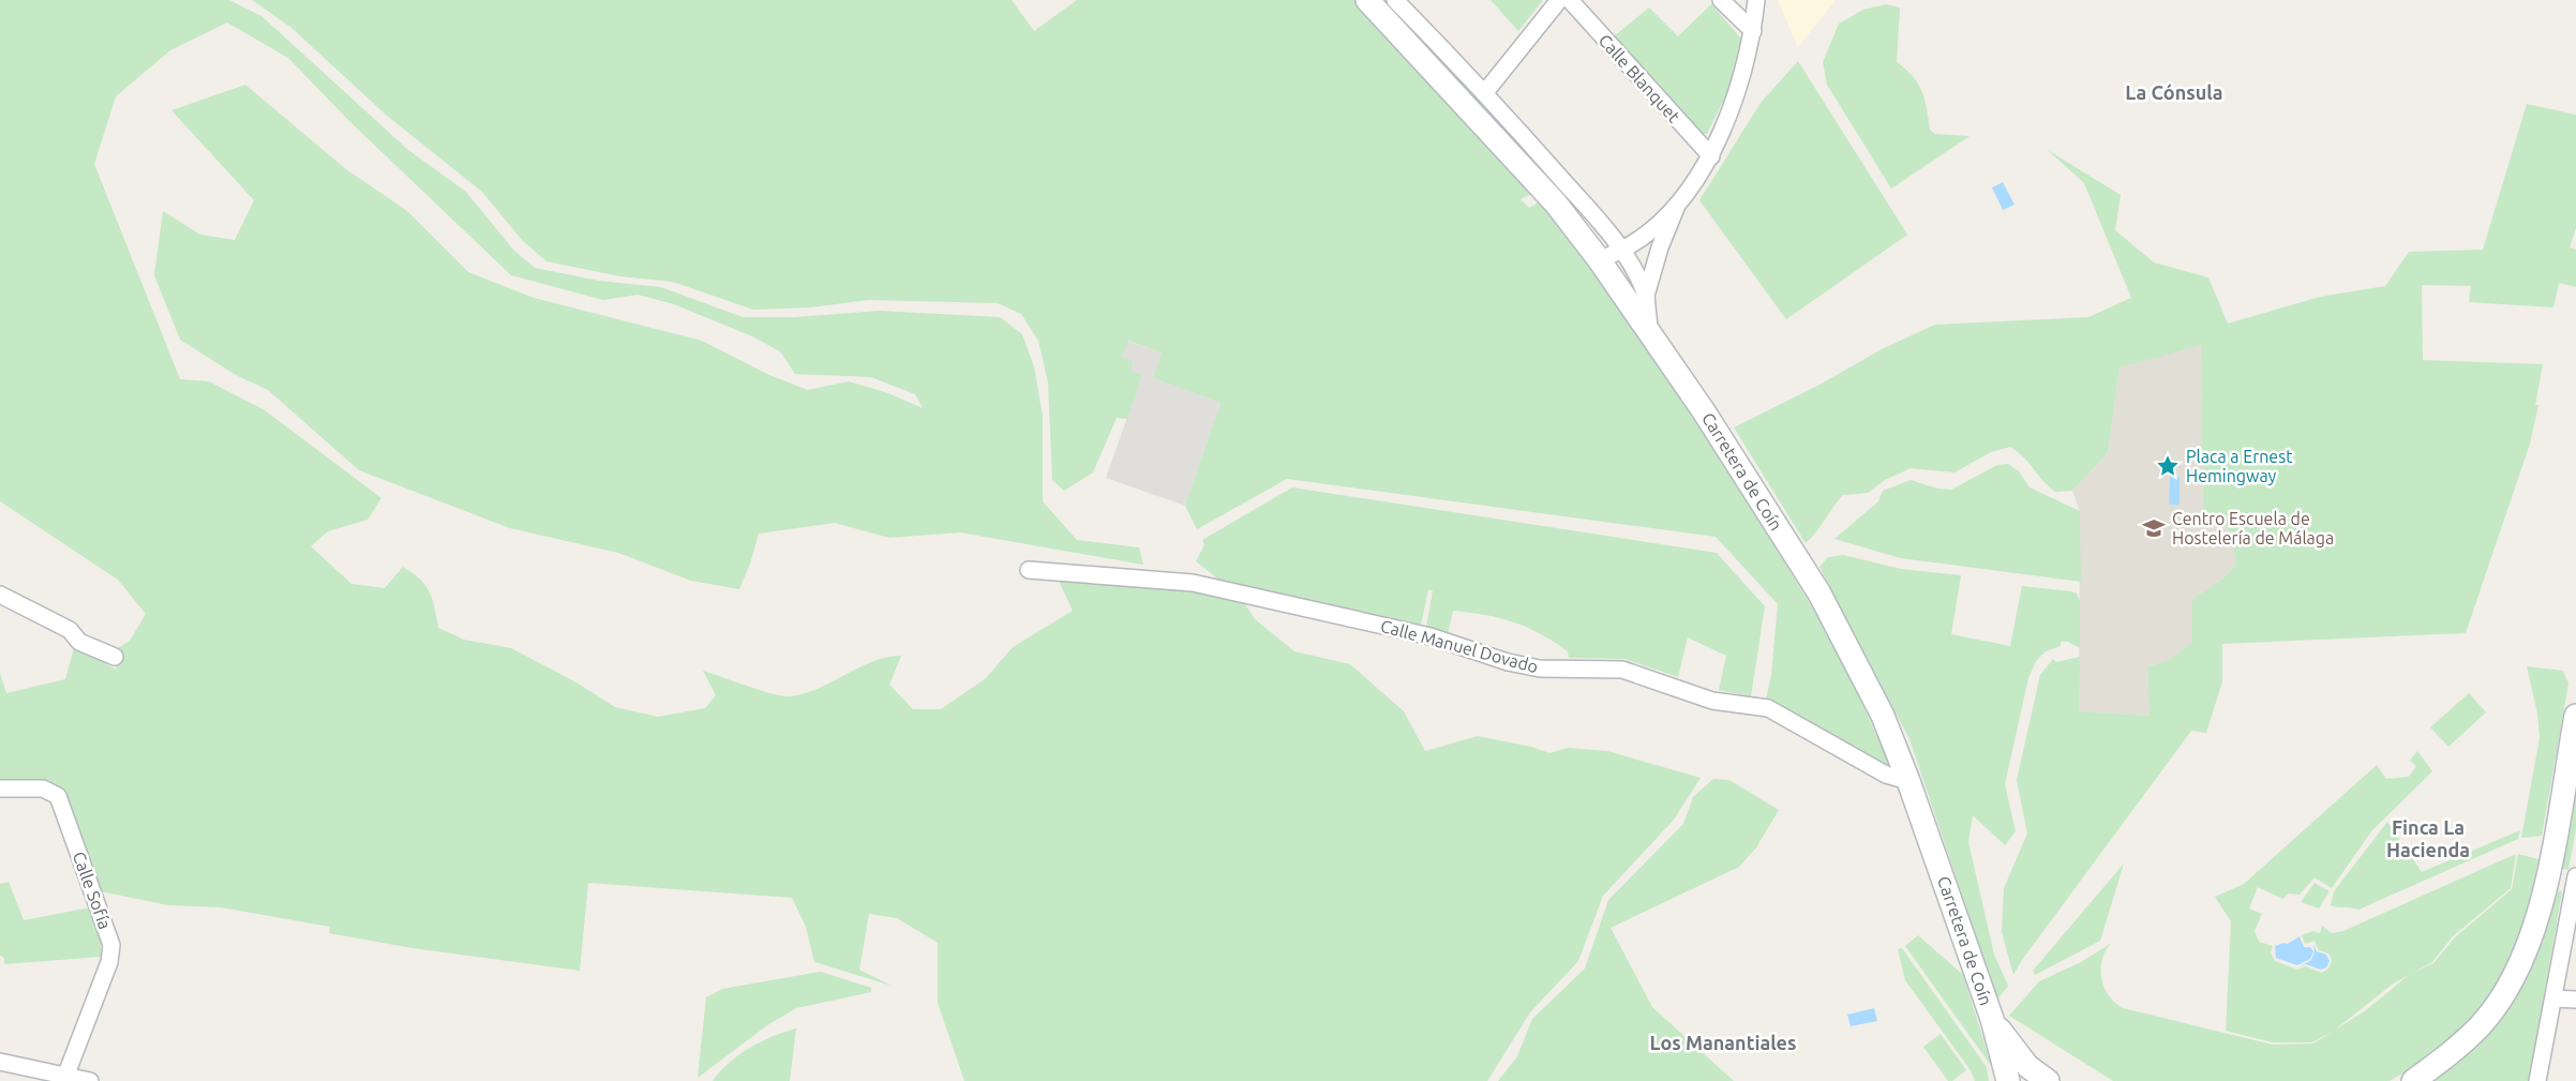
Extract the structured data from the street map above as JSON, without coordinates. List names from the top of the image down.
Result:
{
  "streets": {
    "street": [
      "Calle Blanquet",
      "Carretera de Coín",
      "Calle Manuel Dovado",
      "Calle Sofía"
    ]
  },
  "crossings": [
    ["Carretera de Coín", "Calle Manuel Dovado"]
  ],
  "districts": ["La Cónsula", "Finca La Hacienda", "Los Manantiales"],
  "places": {
    "place": ["Placa a Ernest Hemingway"],
    "school or university": ["Centro Escuela de Hostelería de Málaga"]
  }
}
